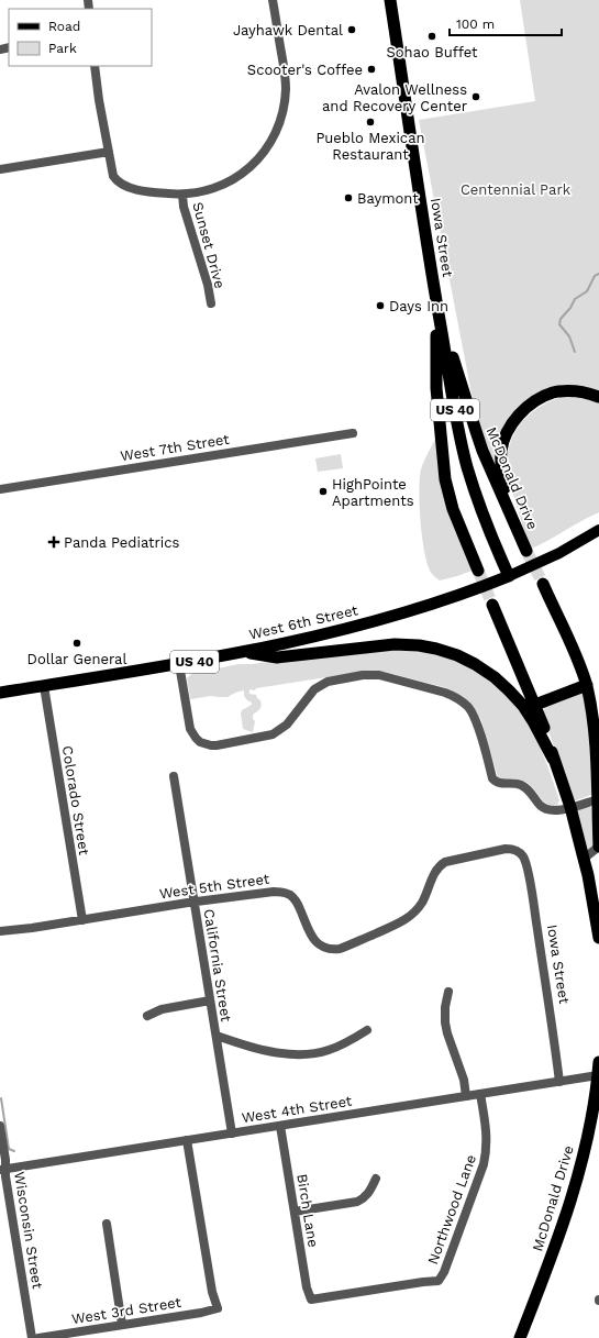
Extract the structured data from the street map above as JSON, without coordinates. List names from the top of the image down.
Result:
{
  "streets": {
    "highway": [
      "Iowa Street",
      "US 40",
      "McDonald Drive",
      "West 6th Street"
    ],
    "street": [
      "Sunset Drive",
      "West 7th Street",
      "Colorado Street",
      "West 5th Street",
      "California Street",
      "West 4th Street",
      "Northwood Lane",
      "Birch Lane",
      "Wisconsin Street",
      "West 3rd Street"
    ]
  },
  "crossings": [
    ["Iowa Street", "McDonald Drive"],
    ["Iowa Street", "West 6th Street"],
    ["Iowa Street", "West 5th Street"],
    ["Iowa Street", "West 4th Street"],
    ["McDonald Drive", "West 4th Street"],
    ["West 6th Street", "Colorado Street"],
    ["Colorado Street", "West 5th Street"],
    ["West 5th Street", "California Street"],
    ["California Street", "West 4th Street"],
    ["West 4th Street", "Northwood Lane"],
    ["West 4th Street", "Birch Lane"],
    ["West 4th Street", "Wisconsin Street"],
    ["West 4th Street", "West 3rd Street"],
    ["Northwood Lane", "Birch Lane"]
  ],
  "parks": ["Centennial Park"],
  "places": {
    "other": [
      "Jayhawk Dental",
      "Sohao Buffet",
      "Scooter's Coffee",
      "Avalon Wellness and Recovery Center",
      "Pueblo Mexican Restaurant",
      "Baymont",
      "Days Inn",
      "HighPointe Apartments",
      "Dollar General"
    ],
    "health": ["Panda Pediatrics"]
  },
  "legend": ["Road", "Park"],
  "scale_bar": "100 m"
}
